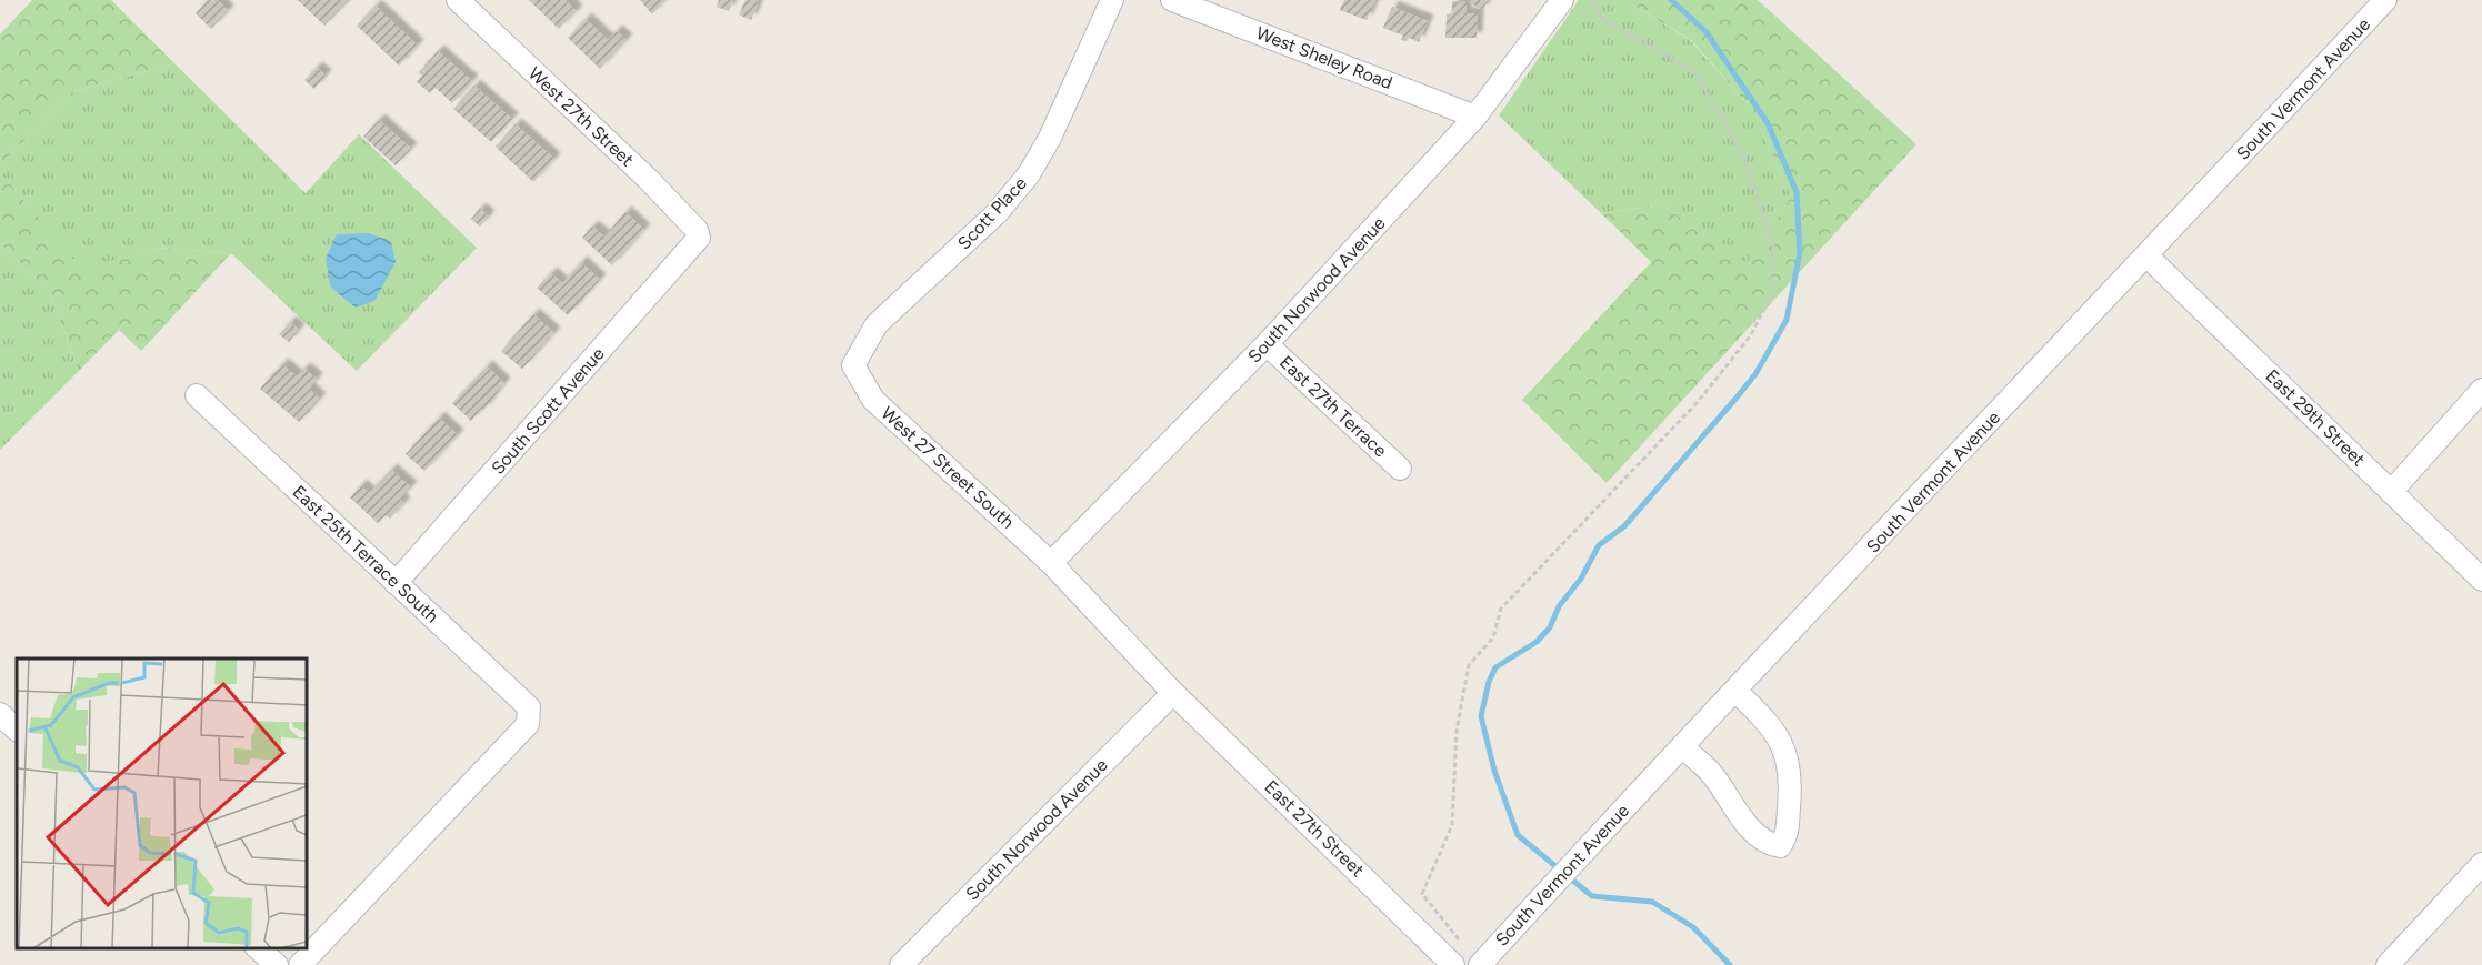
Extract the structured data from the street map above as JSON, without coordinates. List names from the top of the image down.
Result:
{
  "streets": {
    "street": [
      "West Sheley Road",
      "South Vermont Avenue",
      "West 27th Street",
      "Scott Place",
      "South Norwood Avenue",
      "East 27th Terrace",
      "South Scott Avenue",
      "East 29th Street",
      "West 27 Street South",
      "East 25th Terrace South",
      "East 27th Street"
    ]
  },
  "crossings": [
    ["West Sheley Road", "South Norwood Avenue"],
    ["South Vermont Avenue", "East 29th Street"],
    ["West 27th Street", "South Scott Avenue"],
    ["Scott Place", "West 27 Street South"],
    ["South Norwood Avenue", "East 27th Terrace"],
    ["South Norwood Avenue", "West 27 Street South"],
    ["South Norwood Avenue", "East 27th Street"],
    ["South Scott Avenue", "East 25th Terrace South"],
    ["West 27 Street South", "East 27th Street"]
  ]
}
